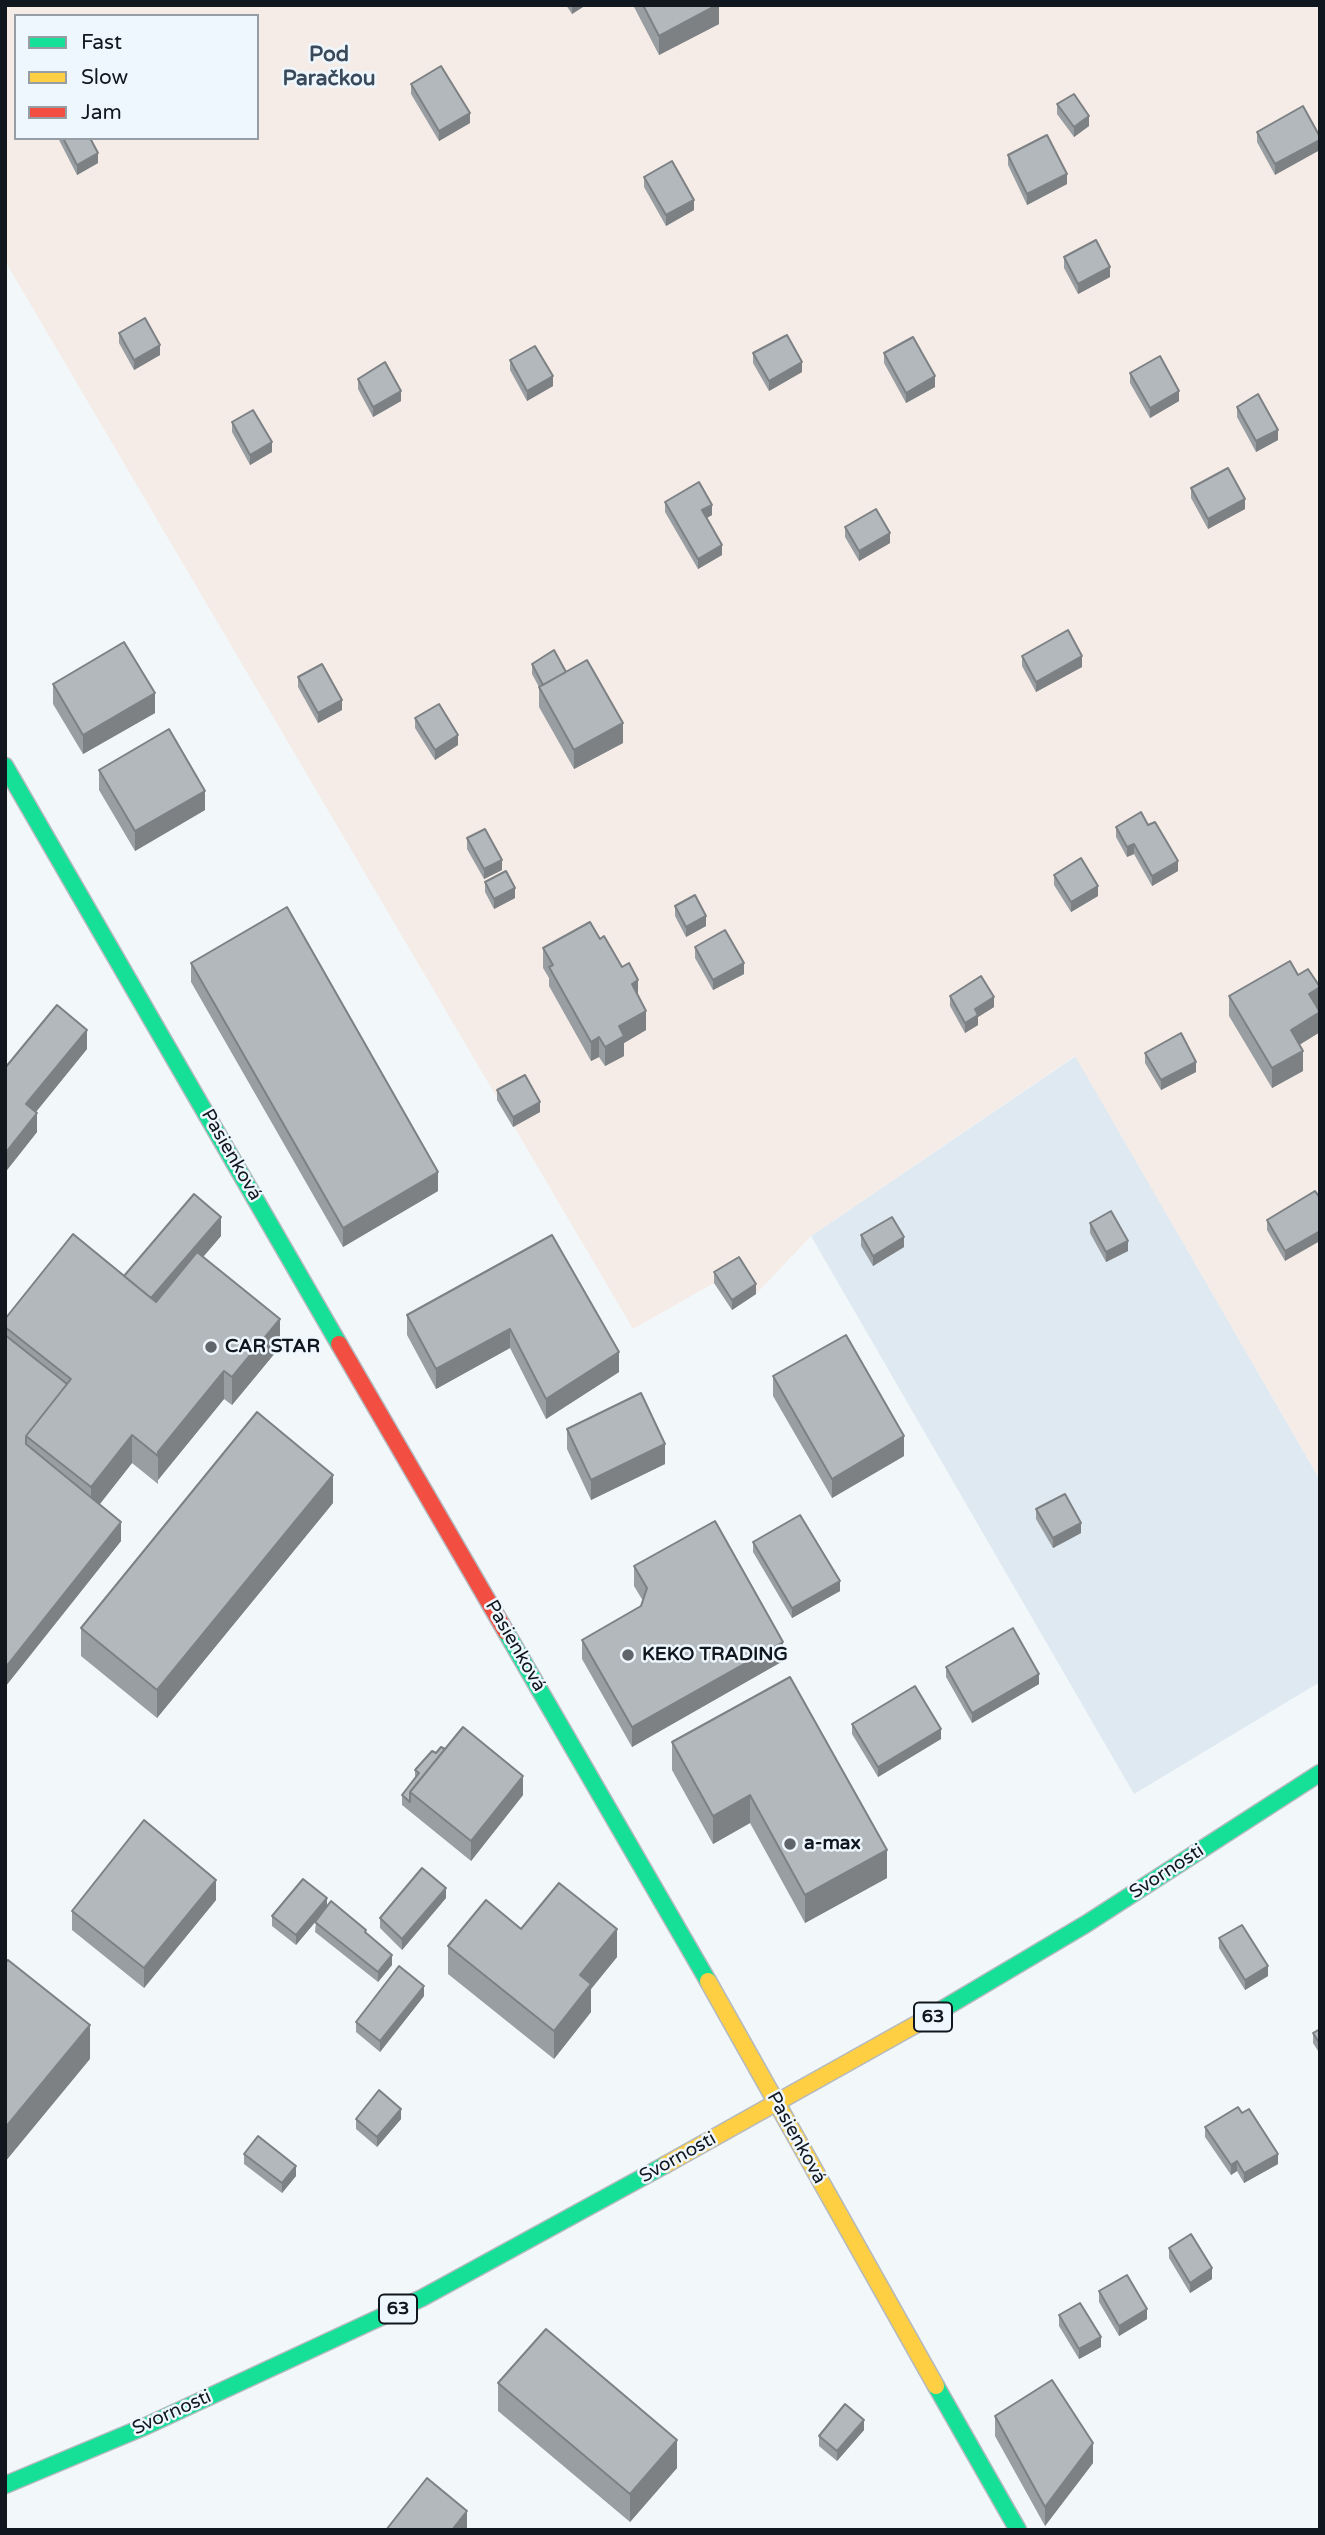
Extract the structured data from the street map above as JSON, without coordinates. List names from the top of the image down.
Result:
{
  "streets": {
    "street": ["Pasienková", "Svornosti", "63"]
  },
  "crossings": [
    ["Pasienková", "Svornosti"]
  ],
  "districts": ["Pod Paračkou"],
  "places": ["CAR STAR", "KEKO TRADING", "a-max"],
  "legend": ["Fast", "Slow", "Jam"]
}
